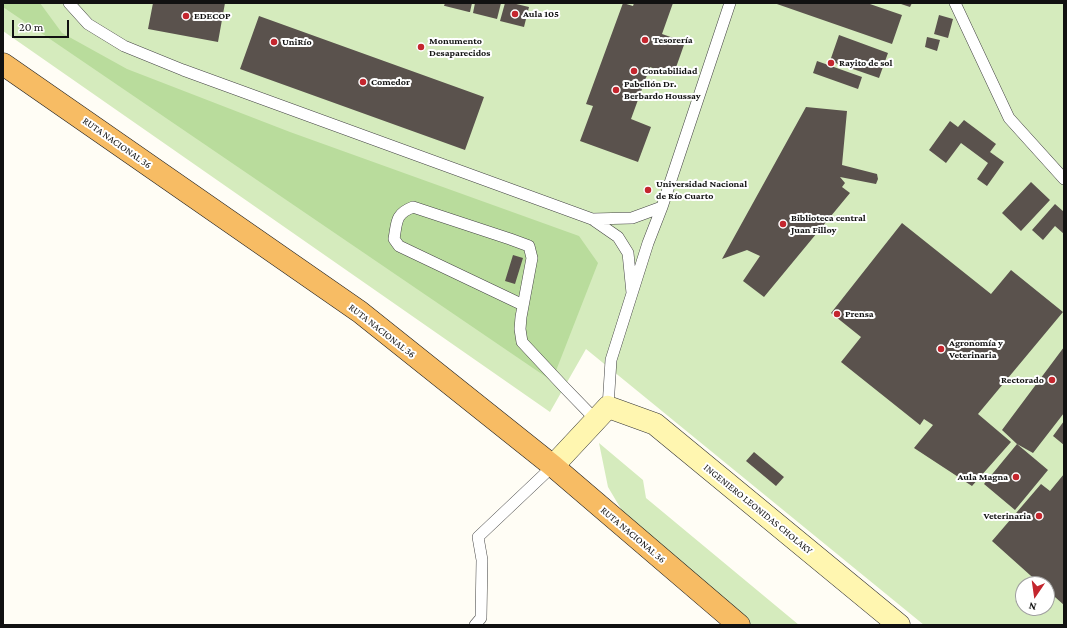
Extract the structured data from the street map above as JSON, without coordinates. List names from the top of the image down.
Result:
{
  "streets": {
    "highway": ["RUTA NACIONAL 36"],
    "main road": ["INGENIERO LEONIDAS CHOLAKY"]
  },
  "places": [
    "Aula 105",
    "EDECOP",
    "Tesorería",
    "UniRío",
    "Monumento Desaparecidos",
    "Rayito de sol",
    "Contabilidad",
    "Comedor",
    "Pabellón Dr. Berbardo Houssay",
    "Universidad Nacional de Río Cuarto",
    "Biblioteca central Juan Filloy",
    "Prensa",
    "Agronomía y Veterinaria",
    "Rectorado",
    "Aula Magna",
    "Veterinaria"
  ],
  "scale_bar": "20 m",
  "north": "bottom"
}
